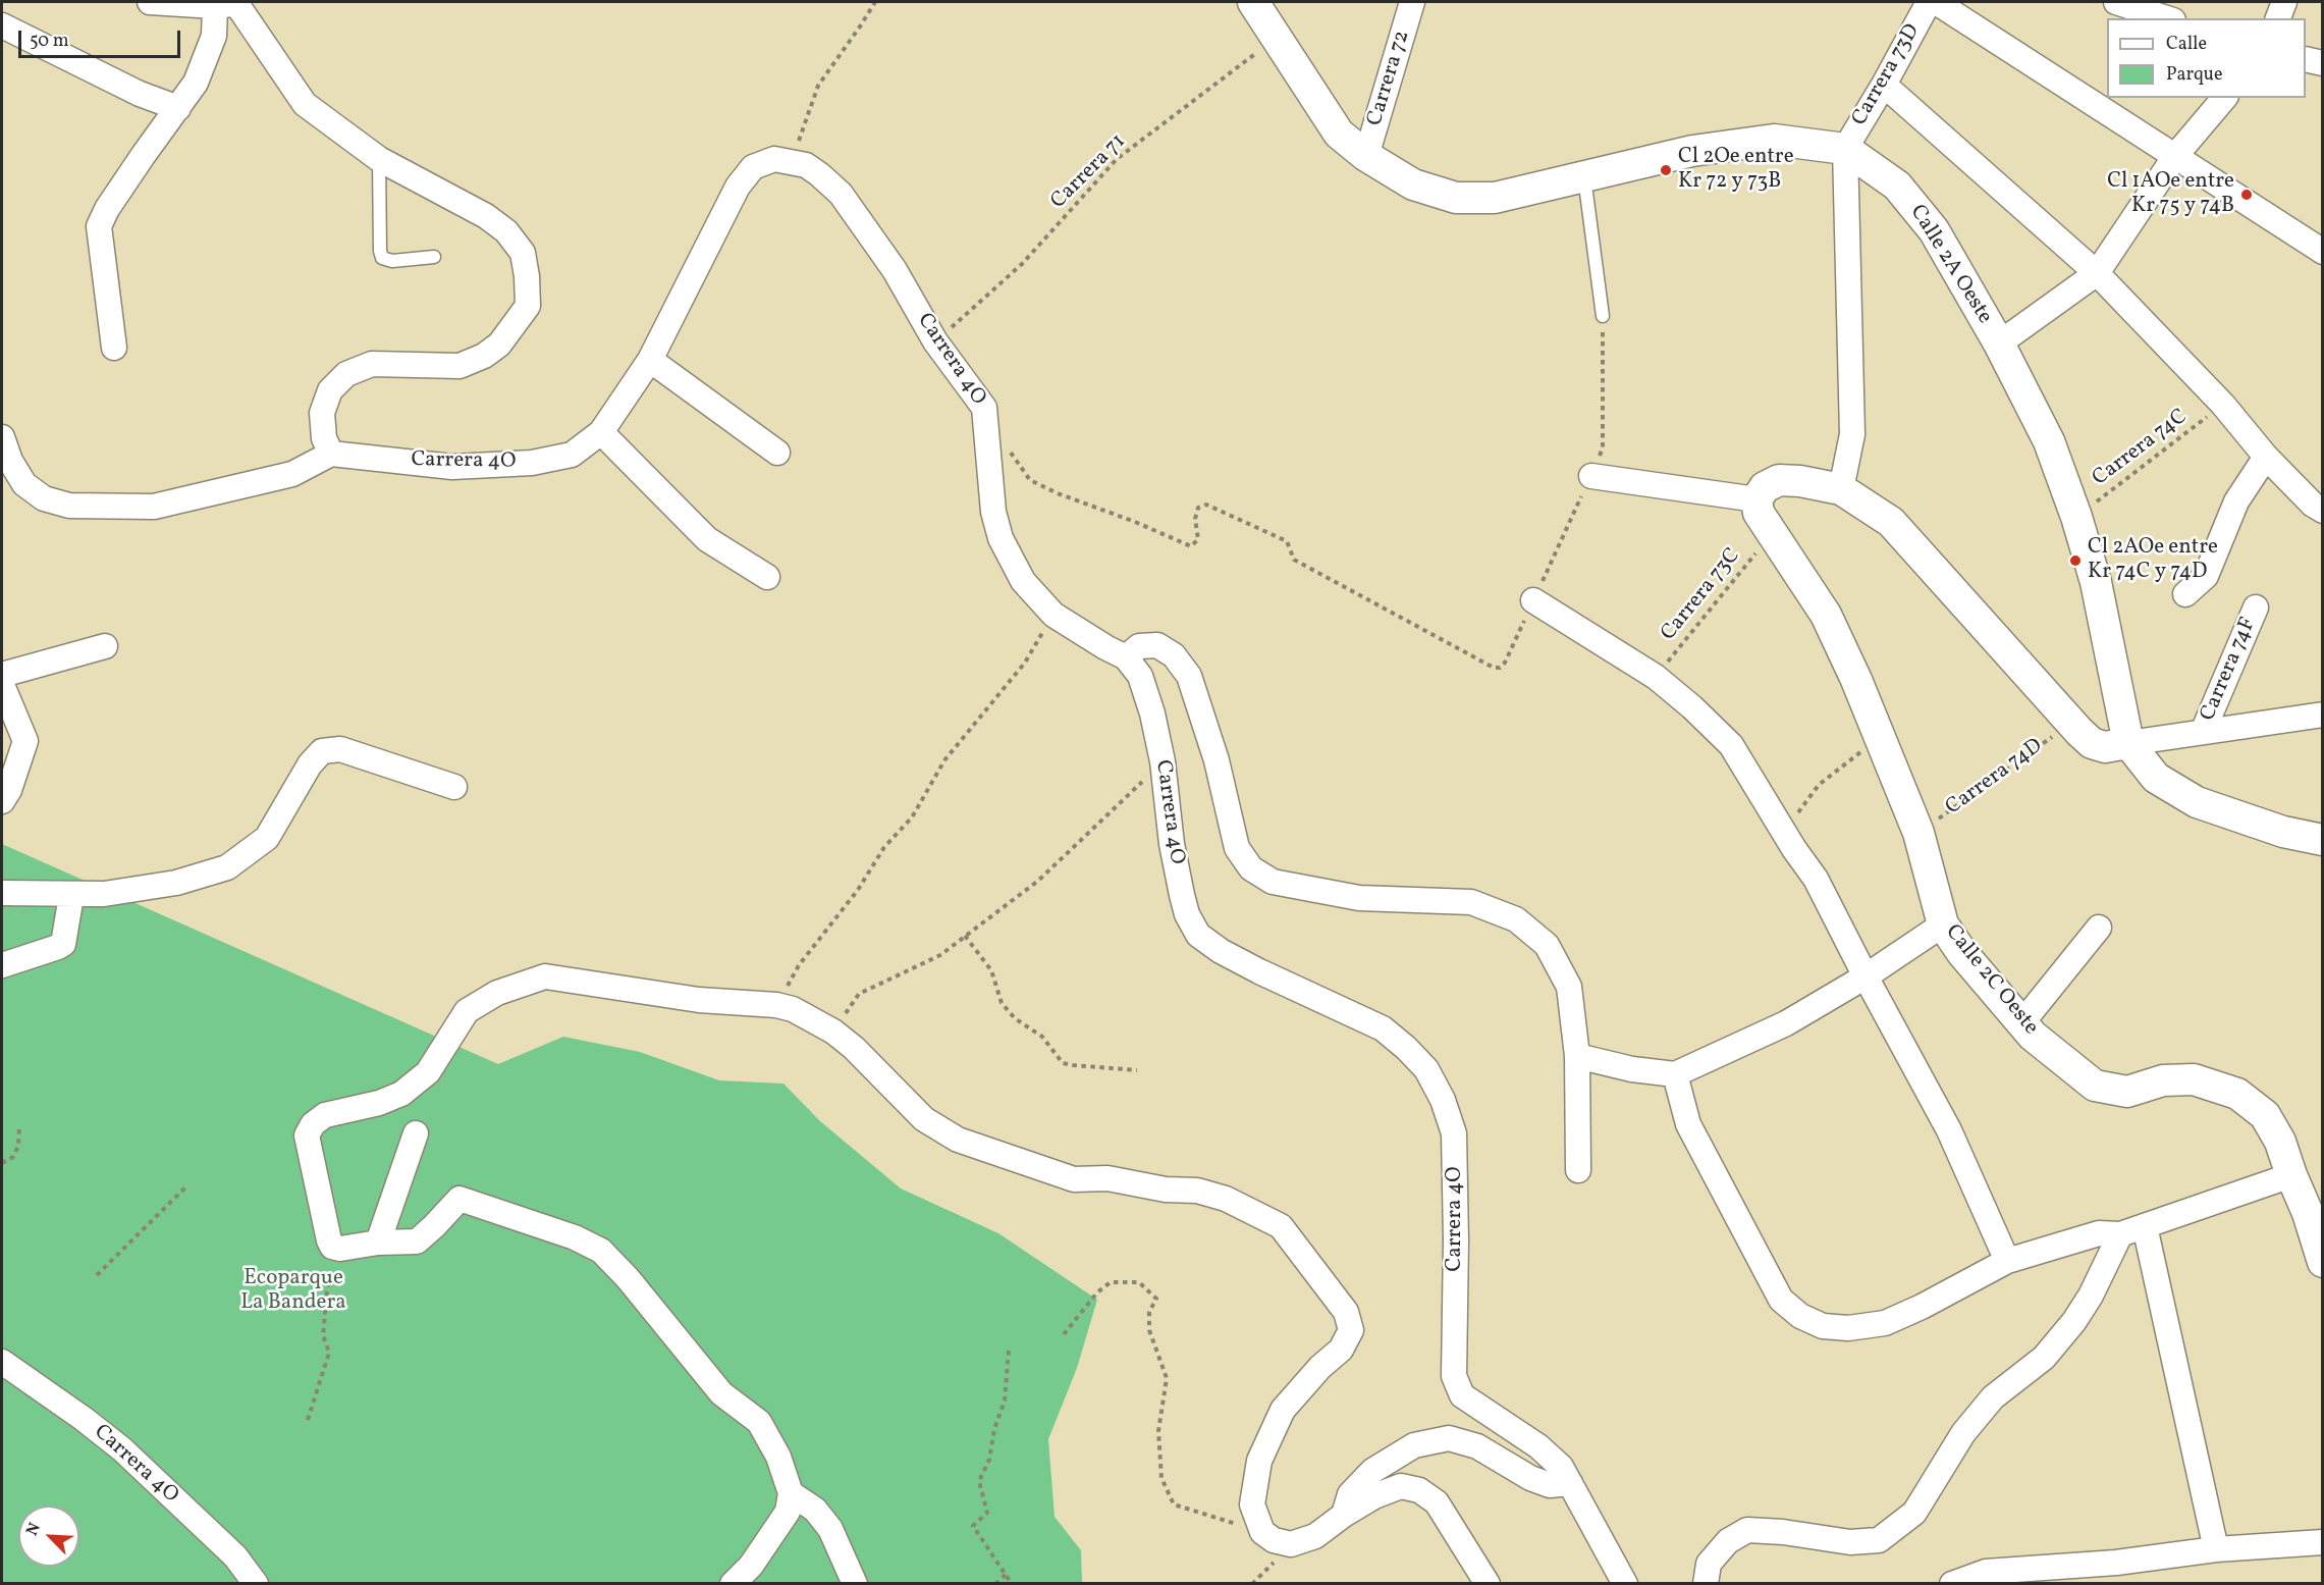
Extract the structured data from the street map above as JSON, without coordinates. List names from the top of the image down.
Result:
{
  "streets": {
    "street": [
      "Carrera 73D",
      "Carrera 72",
      "Calle 2A Oeste",
      "Carrera 4O",
      "Carrera 74F",
      "Calle 2C Oeste"
    ],
    "path": [
      "Carrera 71",
      "Carrera 74C",
      "Carrera 73C",
      "Carrera 74D"
    ]
  },
  "crossings": [
    ["Carrera 73D", "Calle 2A Oeste"],
    ["Carrera 72", "Calle 2A Oeste"],
    ["Carrera 71", "Calle 2A Oeste"],
    ["Carrera 71", "Carrera 4O"],
    ["Calle 2A Oeste", "Carrera 74C"],
    ["Carrera 73C", "Calle 2C Oeste"],
    ["Carrera 74D", "Calle 2C Oeste"]
  ],
  "parks": ["Ecoparque La Bandera"],
  "places": ["Cl 2Oe entre Kr 72 y 73B", "Cl 1AOe entre Kr 75 y 74B", "Cl 2AOe entre Kr 74C y 74D"],
  "legend": ["Calle", "Parque"],
  "scale_bar": "50 m",
  "north": "top left"
}
